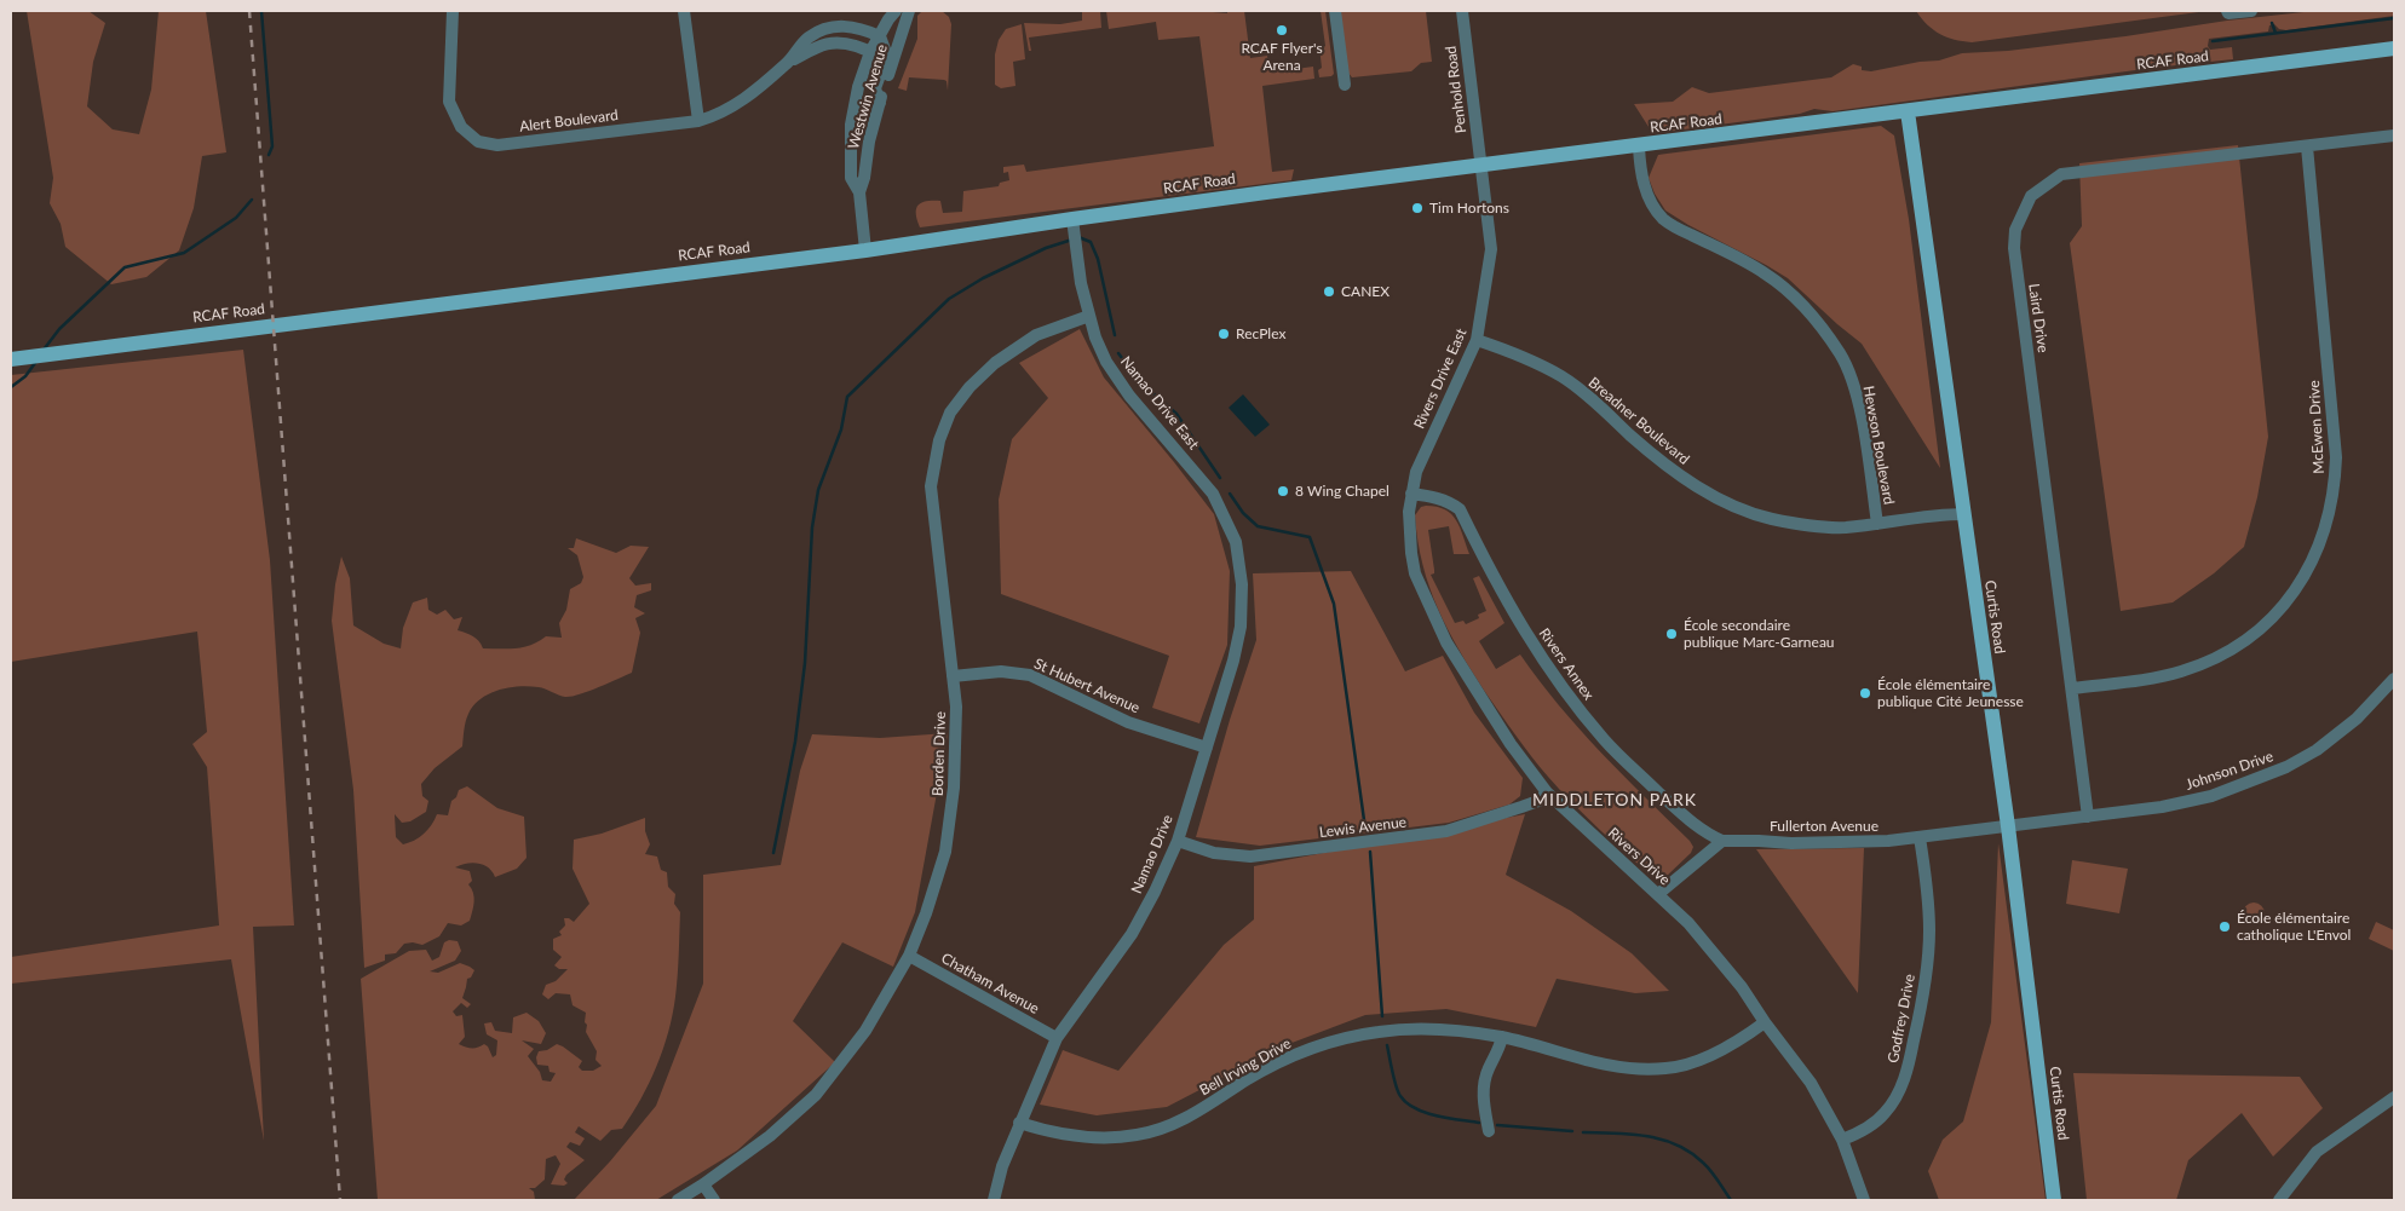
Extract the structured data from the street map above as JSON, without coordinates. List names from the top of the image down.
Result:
{
  "streets": {
    "main road": ["RCAF Road", "Curtis Road"],
    "street": [
      "Penhold Road",
      "Westwin Avenue",
      "Alert Boulevard",
      "Laird Drive",
      "Rivers Drive East",
      "Namao Drive East",
      "Breadner Boulevard",
      "McEwen Drive",
      "Hewson Boulevard",
      "Rivers Annex",
      "St Hubert Avenue",
      "Borden Drive",
      "Johnson Drive",
      "Fullerton Avenue",
      "Lewis Avenue",
      "Namao Drive",
      "Rivers Drive",
      "Chatham Avenue",
      "Godfrey Drive",
      "Bell Irving Drive"
    ]
  },
  "crossings": [
    ["RCAF Road", "Penhold Road"],
    ["RCAF Road", "Westwin Avenue"],
    ["RCAF Road", "Rivers Drive East"],
    ["RCAF Road", "Namao Drive East"],
    ["RCAF Road", "Hewson Boulevard"],
    ["RCAF Road", "Curtis Road"],
    ["Penhold Road", "Rivers Drive East"],
    ["Westwin Avenue", "Alert Boulevard"],
    ["Laird Drive", "McEwen Drive"],
    ["Laird Drive", "Johnson Drive"],
    ["Rivers Drive East", "Breadner Boulevard"],
    ["Rivers Drive East", "Rivers Annex"],
    ["Rivers Drive East", "Rivers Drive"],
    ["Namao Drive East", "Borden Drive"],
    ["Namao Drive East", "Namao Drive"],
    ["Breadner Boulevard", "Hewson Boulevard"],
    ["Breadner Boulevard", "Curtis Road"],
    ["Curtis Road", "Johnson Drive"],
    ["Curtis Road", "Fullerton Avenue"],
    ["Rivers Annex", "Fullerton Avenue"],
    ["Rivers Annex", "Rivers Drive"],
    ["St Hubert Avenue", "Borden Drive"],
    ["St Hubert Avenue", "Namao Drive"],
    ["Borden Drive", "Chatham Avenue"],
    ["Johnson Drive", "Fullerton Avenue"],
    ["Fullerton Avenue", "Godfrey Drive"],
    ["Lewis Avenue", "Namao Drive"],
    ["Lewis Avenue", "Rivers Drive"],
    ["Namao Drive", "Chatham Avenue"],
    ["Namao Drive", "Bell Irving Drive"],
    ["Rivers Drive", "Godfrey Drive"],
    ["Rivers Drive", "Bell Irving Drive"]
  ],
  "districts": ["MIDDLETON PARK"],
  "places": [
    "RCAF Flyer's Arena",
    "Tim Hortons",
    "CANEX",
    "RecPlex",
    "8 Wing Chapel",
    "École secondaire publique Marc-Garneau",
    "École élémentaire publique Cité Jeunesse",
    "École élémentaire catholique L'Envol"
  ]
}
